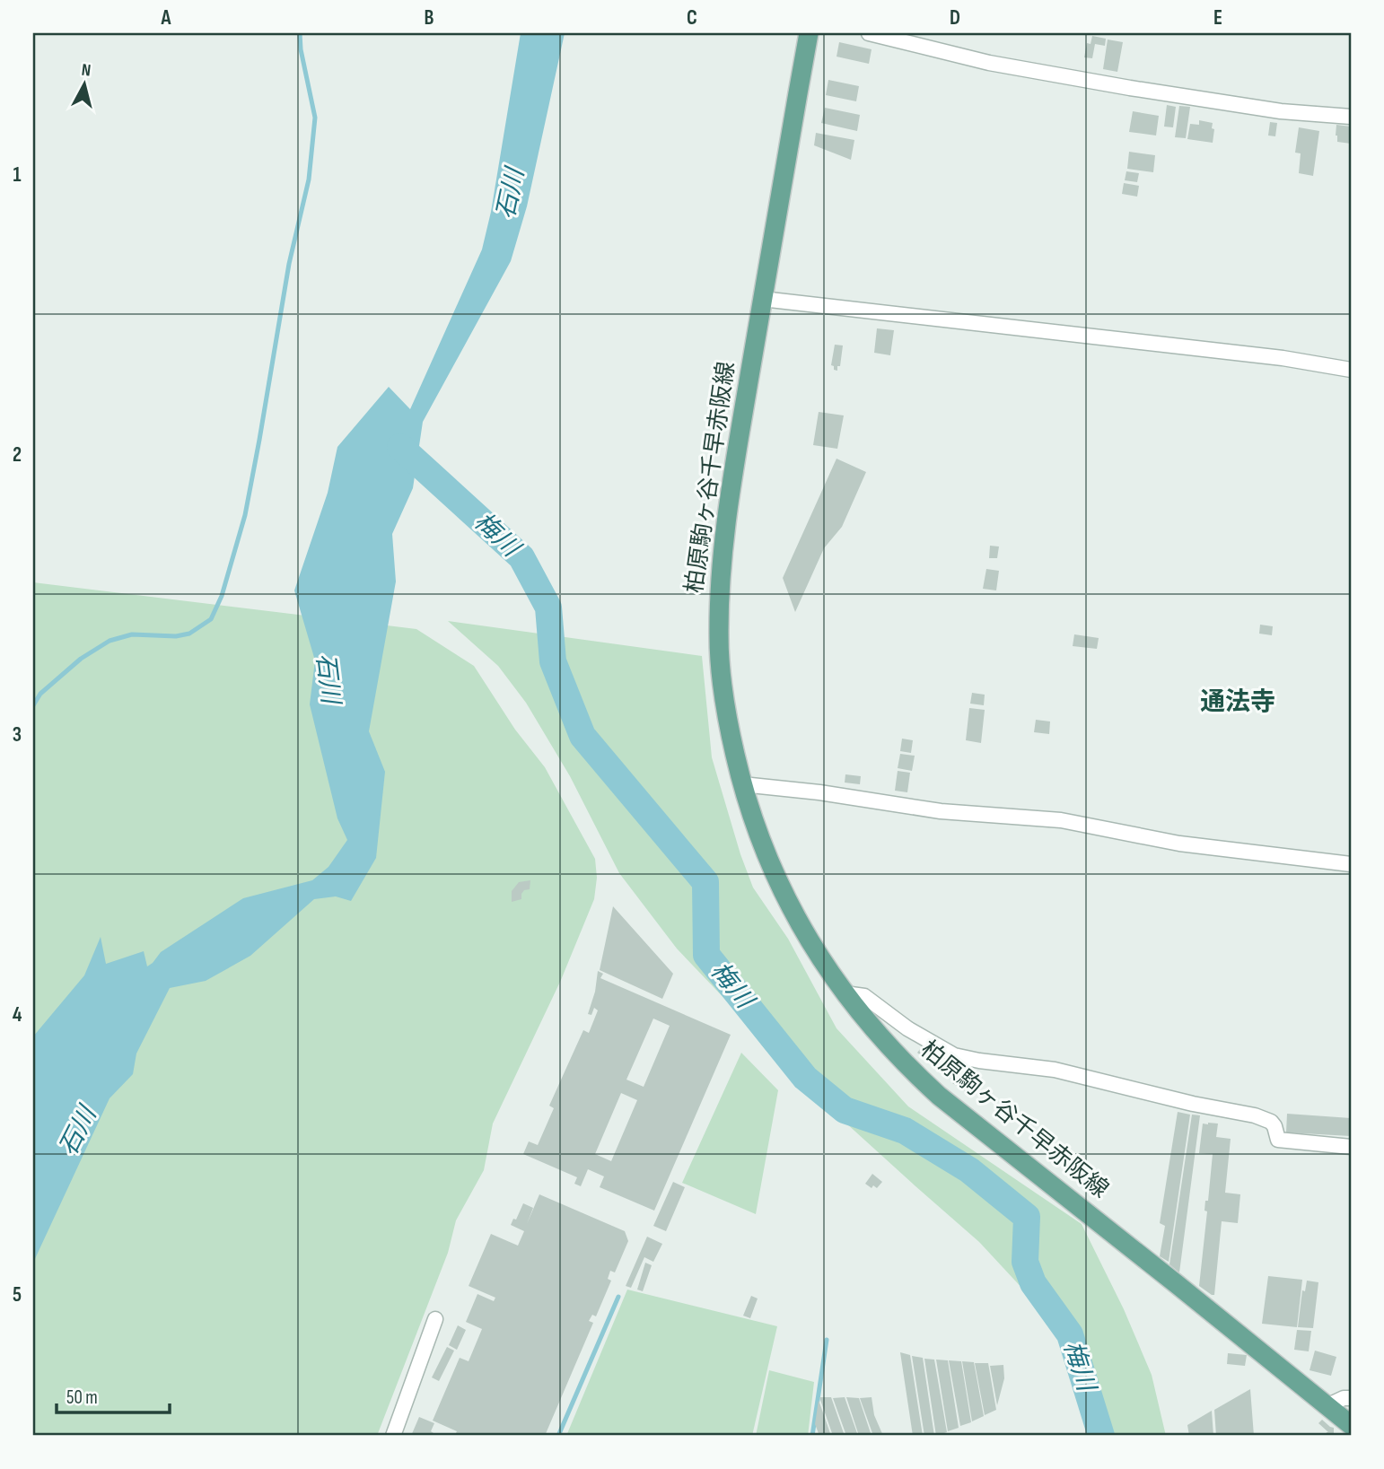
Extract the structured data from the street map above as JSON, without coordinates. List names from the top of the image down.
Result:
{
  "streets": {
    "main road": ["柏原駒ヶ谷千早赤阪線"]
  },
  "districts": ["通法寺"],
  "water": ["石川", "梅川"],
  "scale_bar": "50 m",
  "north": "top",
  "grid": {
    "columns": [
      "A",
      "B",
      "C",
      "D",
      "E"
    ],
    "rows": [
      "1",
      "2",
      "3",
      "4",
      "5"
    ]
  }
}
